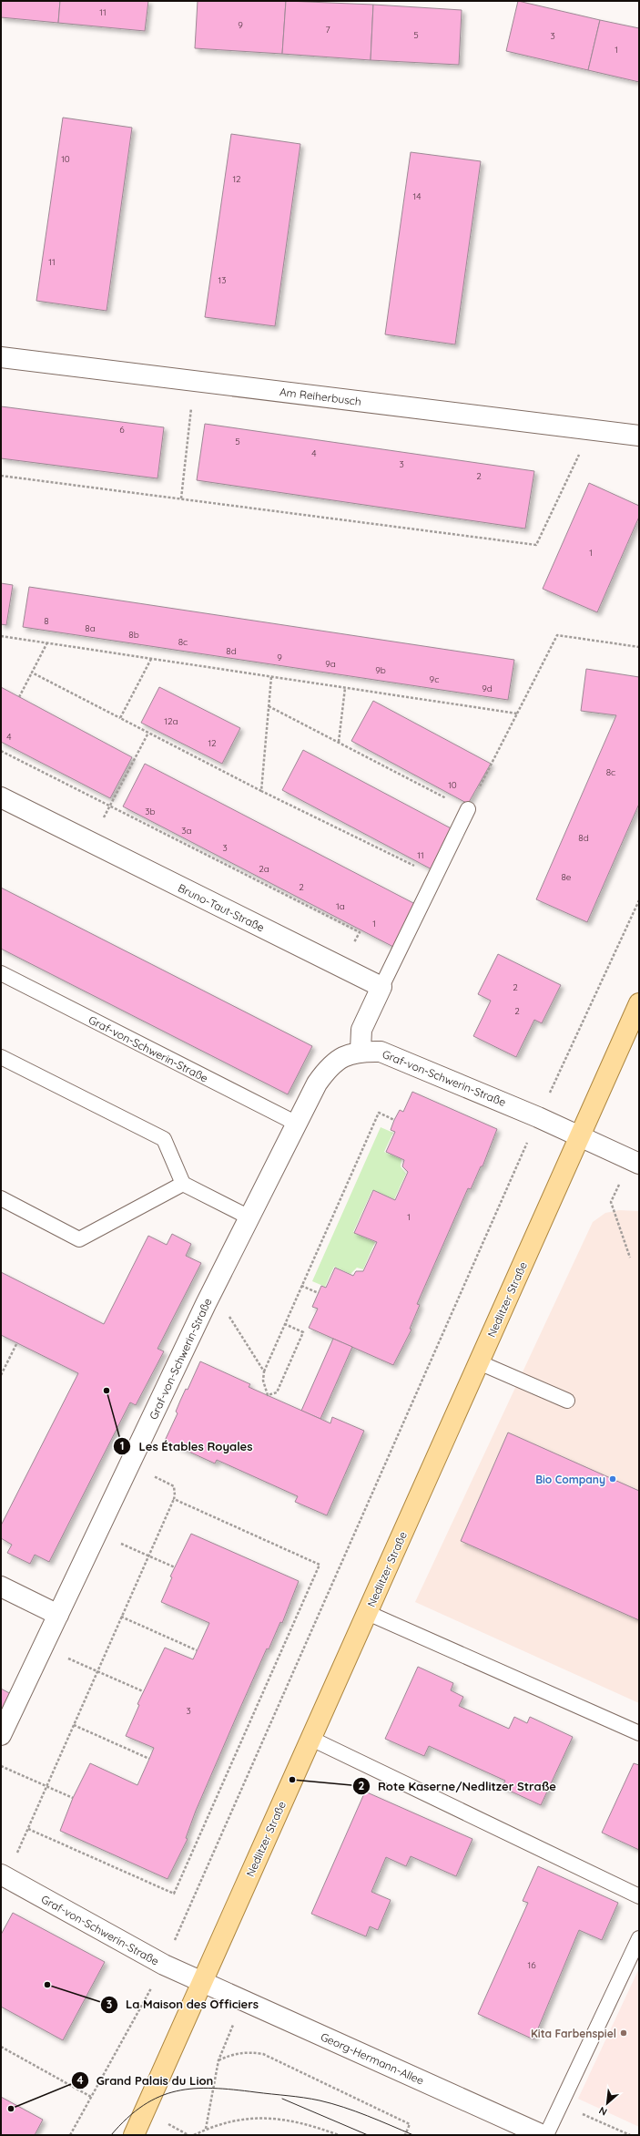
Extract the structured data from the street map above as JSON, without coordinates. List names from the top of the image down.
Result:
{
  "streets": {
    "main road": ["Nedlitzer Straße"],
    "street": [
      "Am Reiherbusch",
      "Bruno-Taut-Straße",
      "Graf-von-Schwerin-Straße",
      "Georg-Hermann-Allee"
    ]
  },
  "crossings": [
    ["Graf-von-Schwerin-Straße", "Nedlitzer Straße"],
    ["Graf-von-Schwerin-Straße", "Georg-Hermann-Allee"],
    ["Nedlitzer Straße", "Georg-Hermann-Allee"]
  ],
  "places": [
    "Les Étables Royales",
    "Bio Company",
    "Rote Kaserne/Nedlitzer Straße",
    "La Maison des Officiers",
    "Kita Farbenspiel",
    "Grand Palais du Lion"
  ],
  "house_numbers": [
    "11",
    "9",
    "7",
    "5",
    "3",
    "1",
    "10",
    "12",
    "14",
    "11",
    "13",
    "6",
    "5",
    "4",
    "3",
    "2",
    "1",
    "8",
    "8a",
    "8b",
    "8c",
    "8d",
    "9",
    "9a",
    "9b",
    "9c",
    "9d",
    "12a",
    "4",
    "12",
    "8c",
    "10",
    "3b",
    "3a",
    "8d",
    "3",
    "11",
    "2a",
    "8e",
    "2",
    "1a",
    "1",
    "2",
    "2",
    "1",
    "3",
    "16"
  ],
  "north": "bottom left"
}
